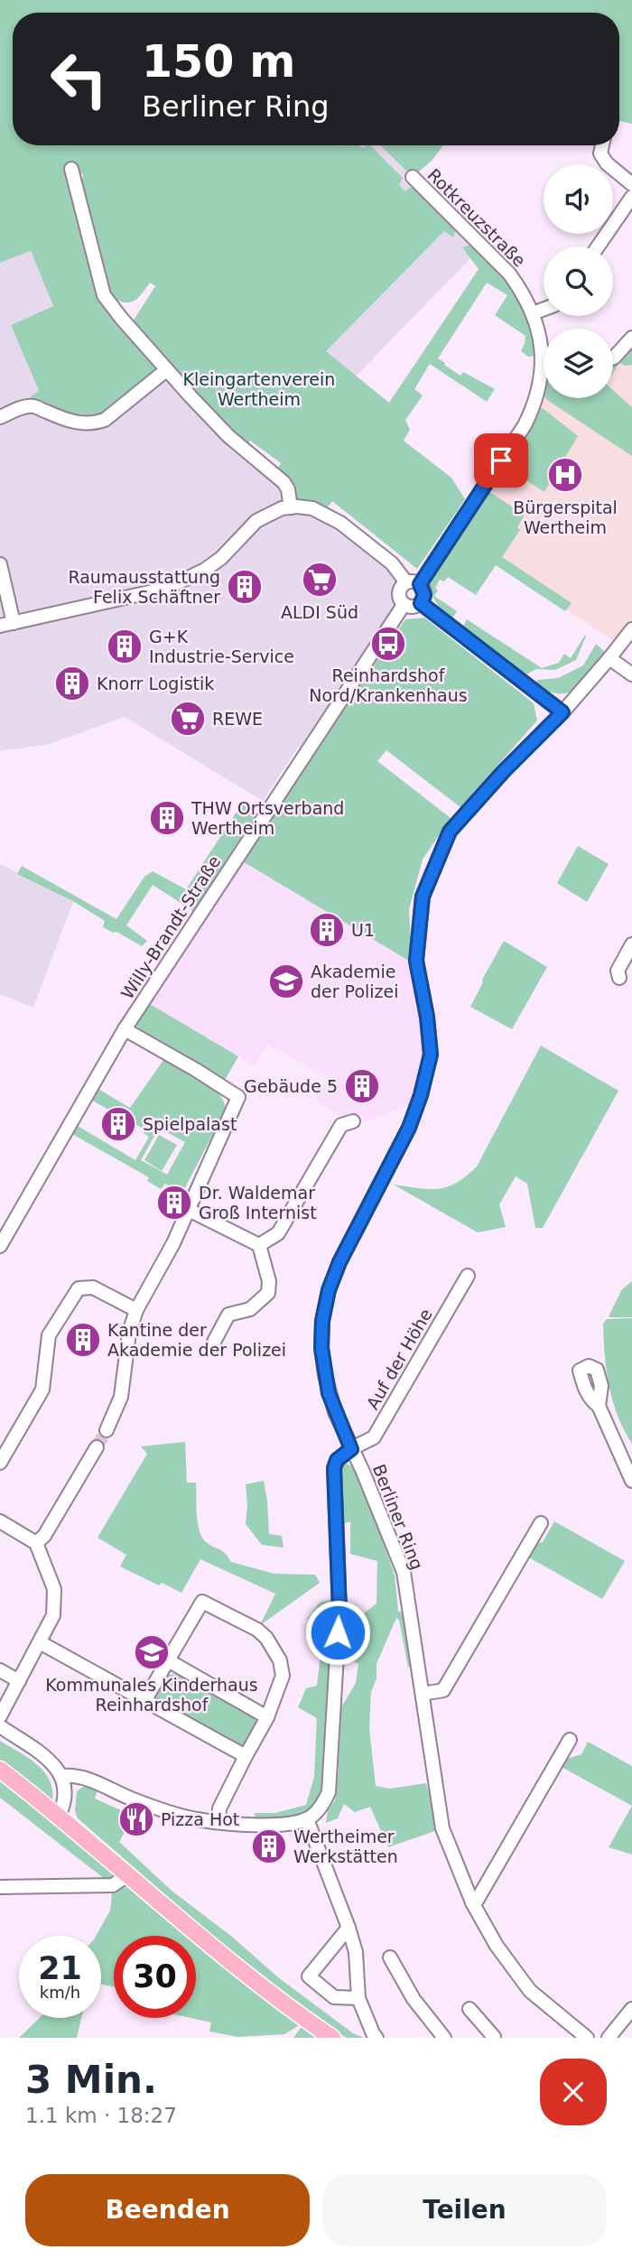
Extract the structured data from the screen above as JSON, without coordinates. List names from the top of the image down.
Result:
{
  "streets": {
    "street": [
      "Rotkreuzstraße",
      "Willy-Brandt-Straße",
      "Auf der Höhe",
      "Berliner Ring"
    ]
  },
  "crossings": [
    ["Rotkreuzstraße", "Willy-Brandt-Straße"],
    ["Auf der Höhe", "Berliner Ring"]
  ],
  "parks": ["Kleingartenverein Wertheim"],
  "places": {
    "hospital": ["Bürgerspital Wertheim"],
    "supermarket": ["ALDI Süd", "REWE"],
    "building": [
      "Raumausstattung Felix Schäftner",
      "G+K Industrie-Service",
      "Knorr Logistik",
      "THW Ortsverband Wertheim",
      "U1",
      "Gebäude 5",
      "Spielpalast",
      "Dr. Waldemar Groß Internist",
      "Kantine der Akademie der Polizei",
      "Wertheimer Werkstätten"
    ],
    "bus stop": ["Reinhardshof Nord/Krankenhaus"],
    "school or university": ["Akademie der Polizei", "Kommunales Kinderhaus Reinhardshof"],
    "restaurant": ["Pizza Hot"]
  },
  "page": {
    "turn": ["150 m", "Berliner Ring"],
    "speed": "21 km/h",
    "limit": "30",
    "heading": ["3 Min.", "1.1 km · 18:27"],
    "buttons": ["Beenden", "Teilen"]
  }
}
